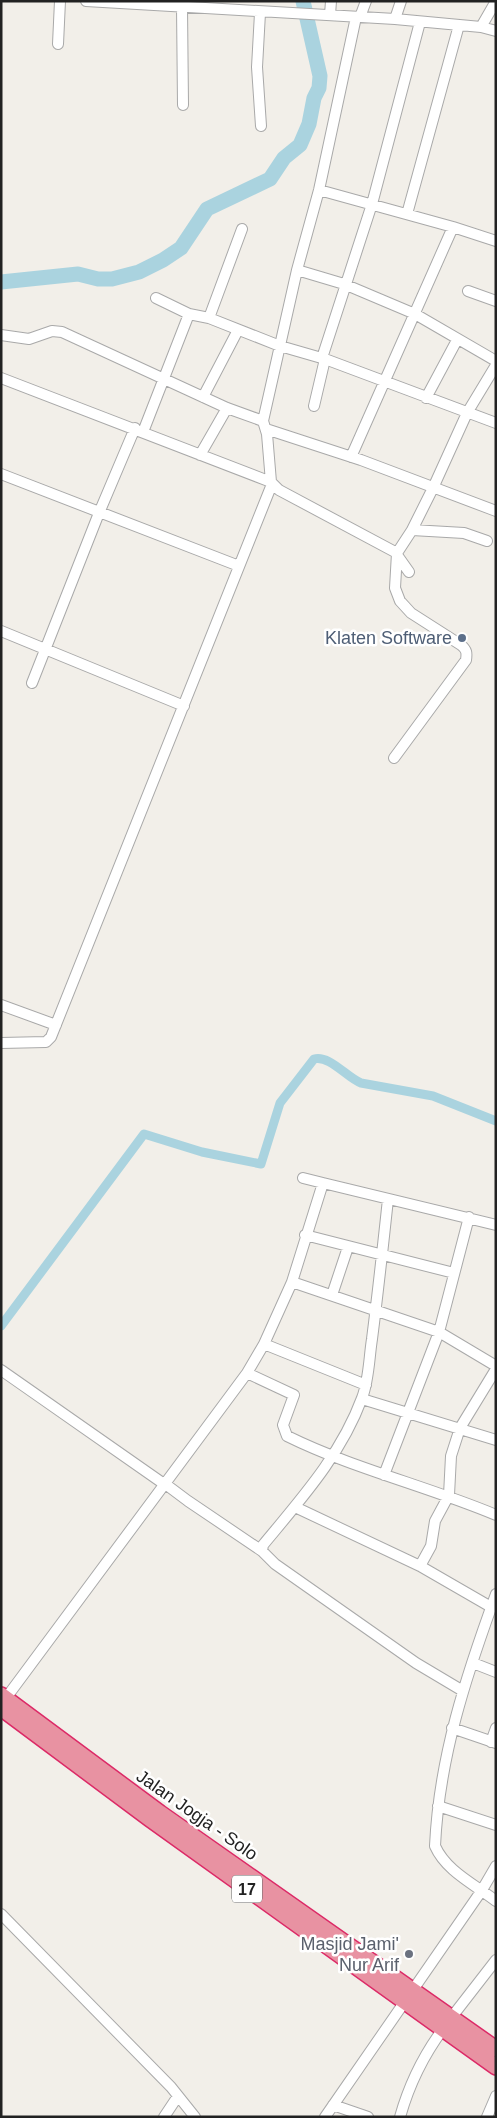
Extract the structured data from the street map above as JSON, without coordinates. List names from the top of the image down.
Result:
{
  "streets": {
    "highway": ["Jalan Jogja - Solo", "17"]
  },
  "crossings": [
    ["Jalan Jogja - Solo", "17"]
  ],
  "places": ["Klaten Software", "Masjid Jami' Nur Arif"]
}
